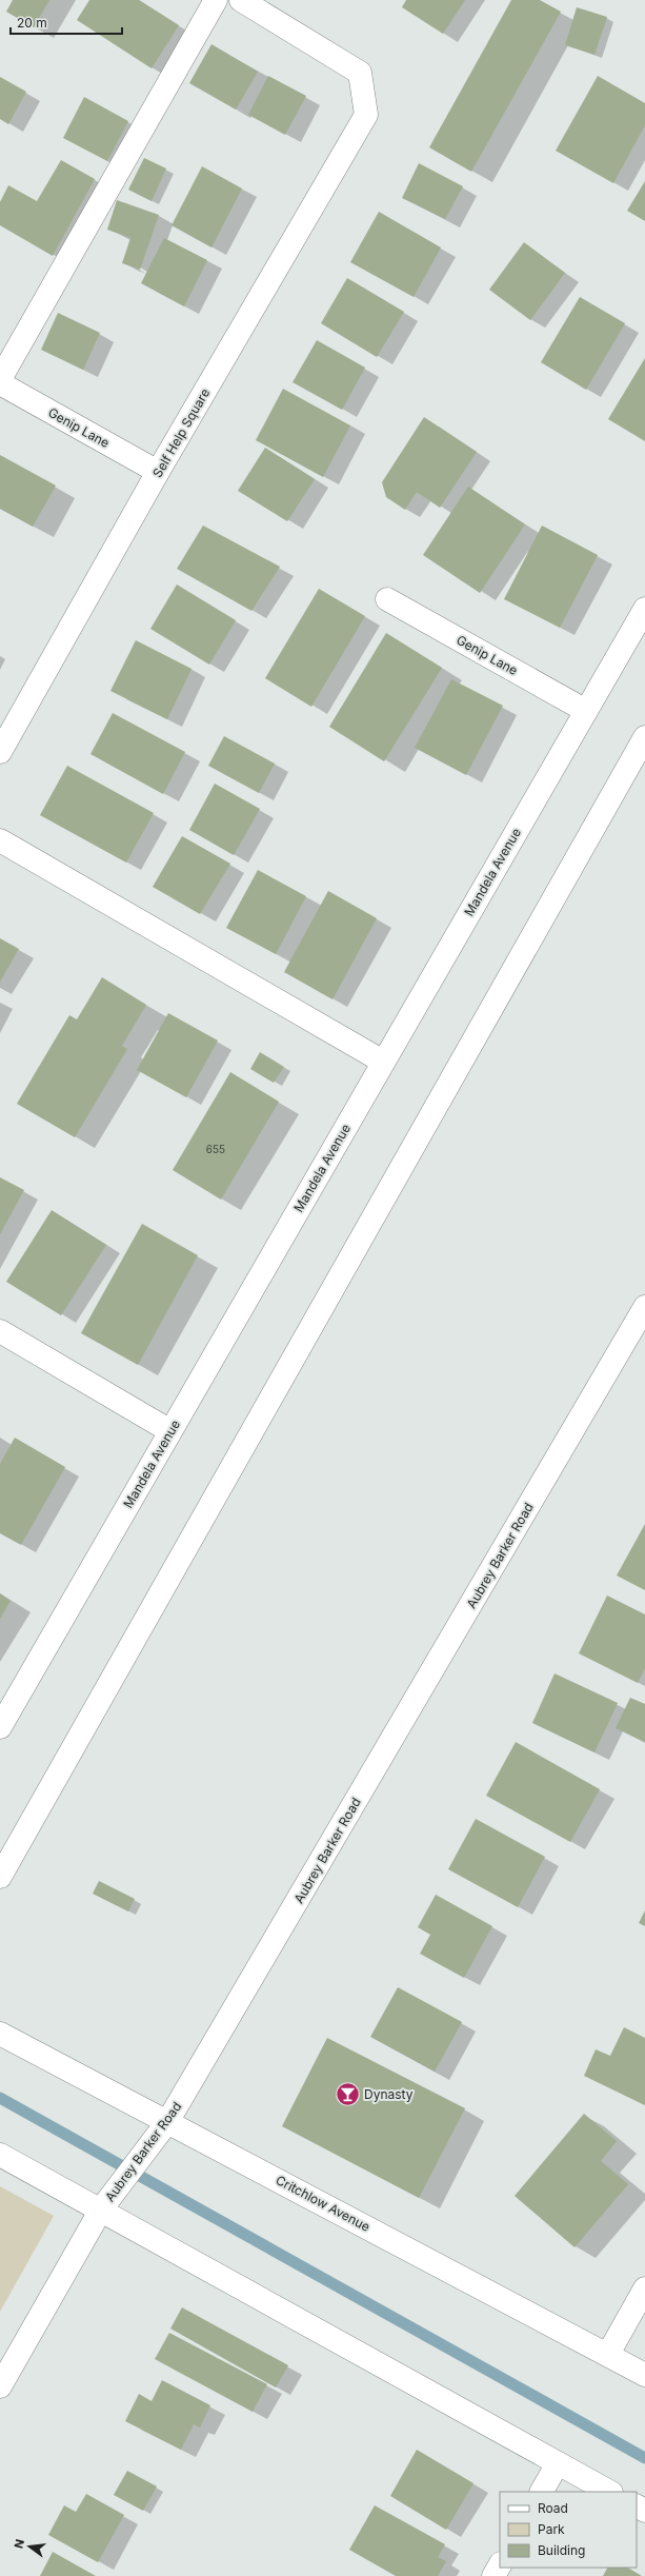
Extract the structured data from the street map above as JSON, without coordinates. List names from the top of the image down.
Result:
{
  "streets": {
    "street": [
      "Genip Lane",
      "Self Help Square",
      "Mandela Avenue",
      "Aubrey Barker Road",
      "Critchlow Avenue"
    ]
  },
  "crossings": [
    ["Genip Lane", "Self Help Square"],
    ["Genip Lane", "Mandela Avenue"],
    ["Aubrey Barker Road", "Critchlow Avenue"]
  ],
  "places": {
    "bar": ["Dynasty"]
  },
  "house_numbers": ["655"],
  "legend": ["Road", "Park", "Building"],
  "scale_bar": "20 m",
  "north": "left"
}
